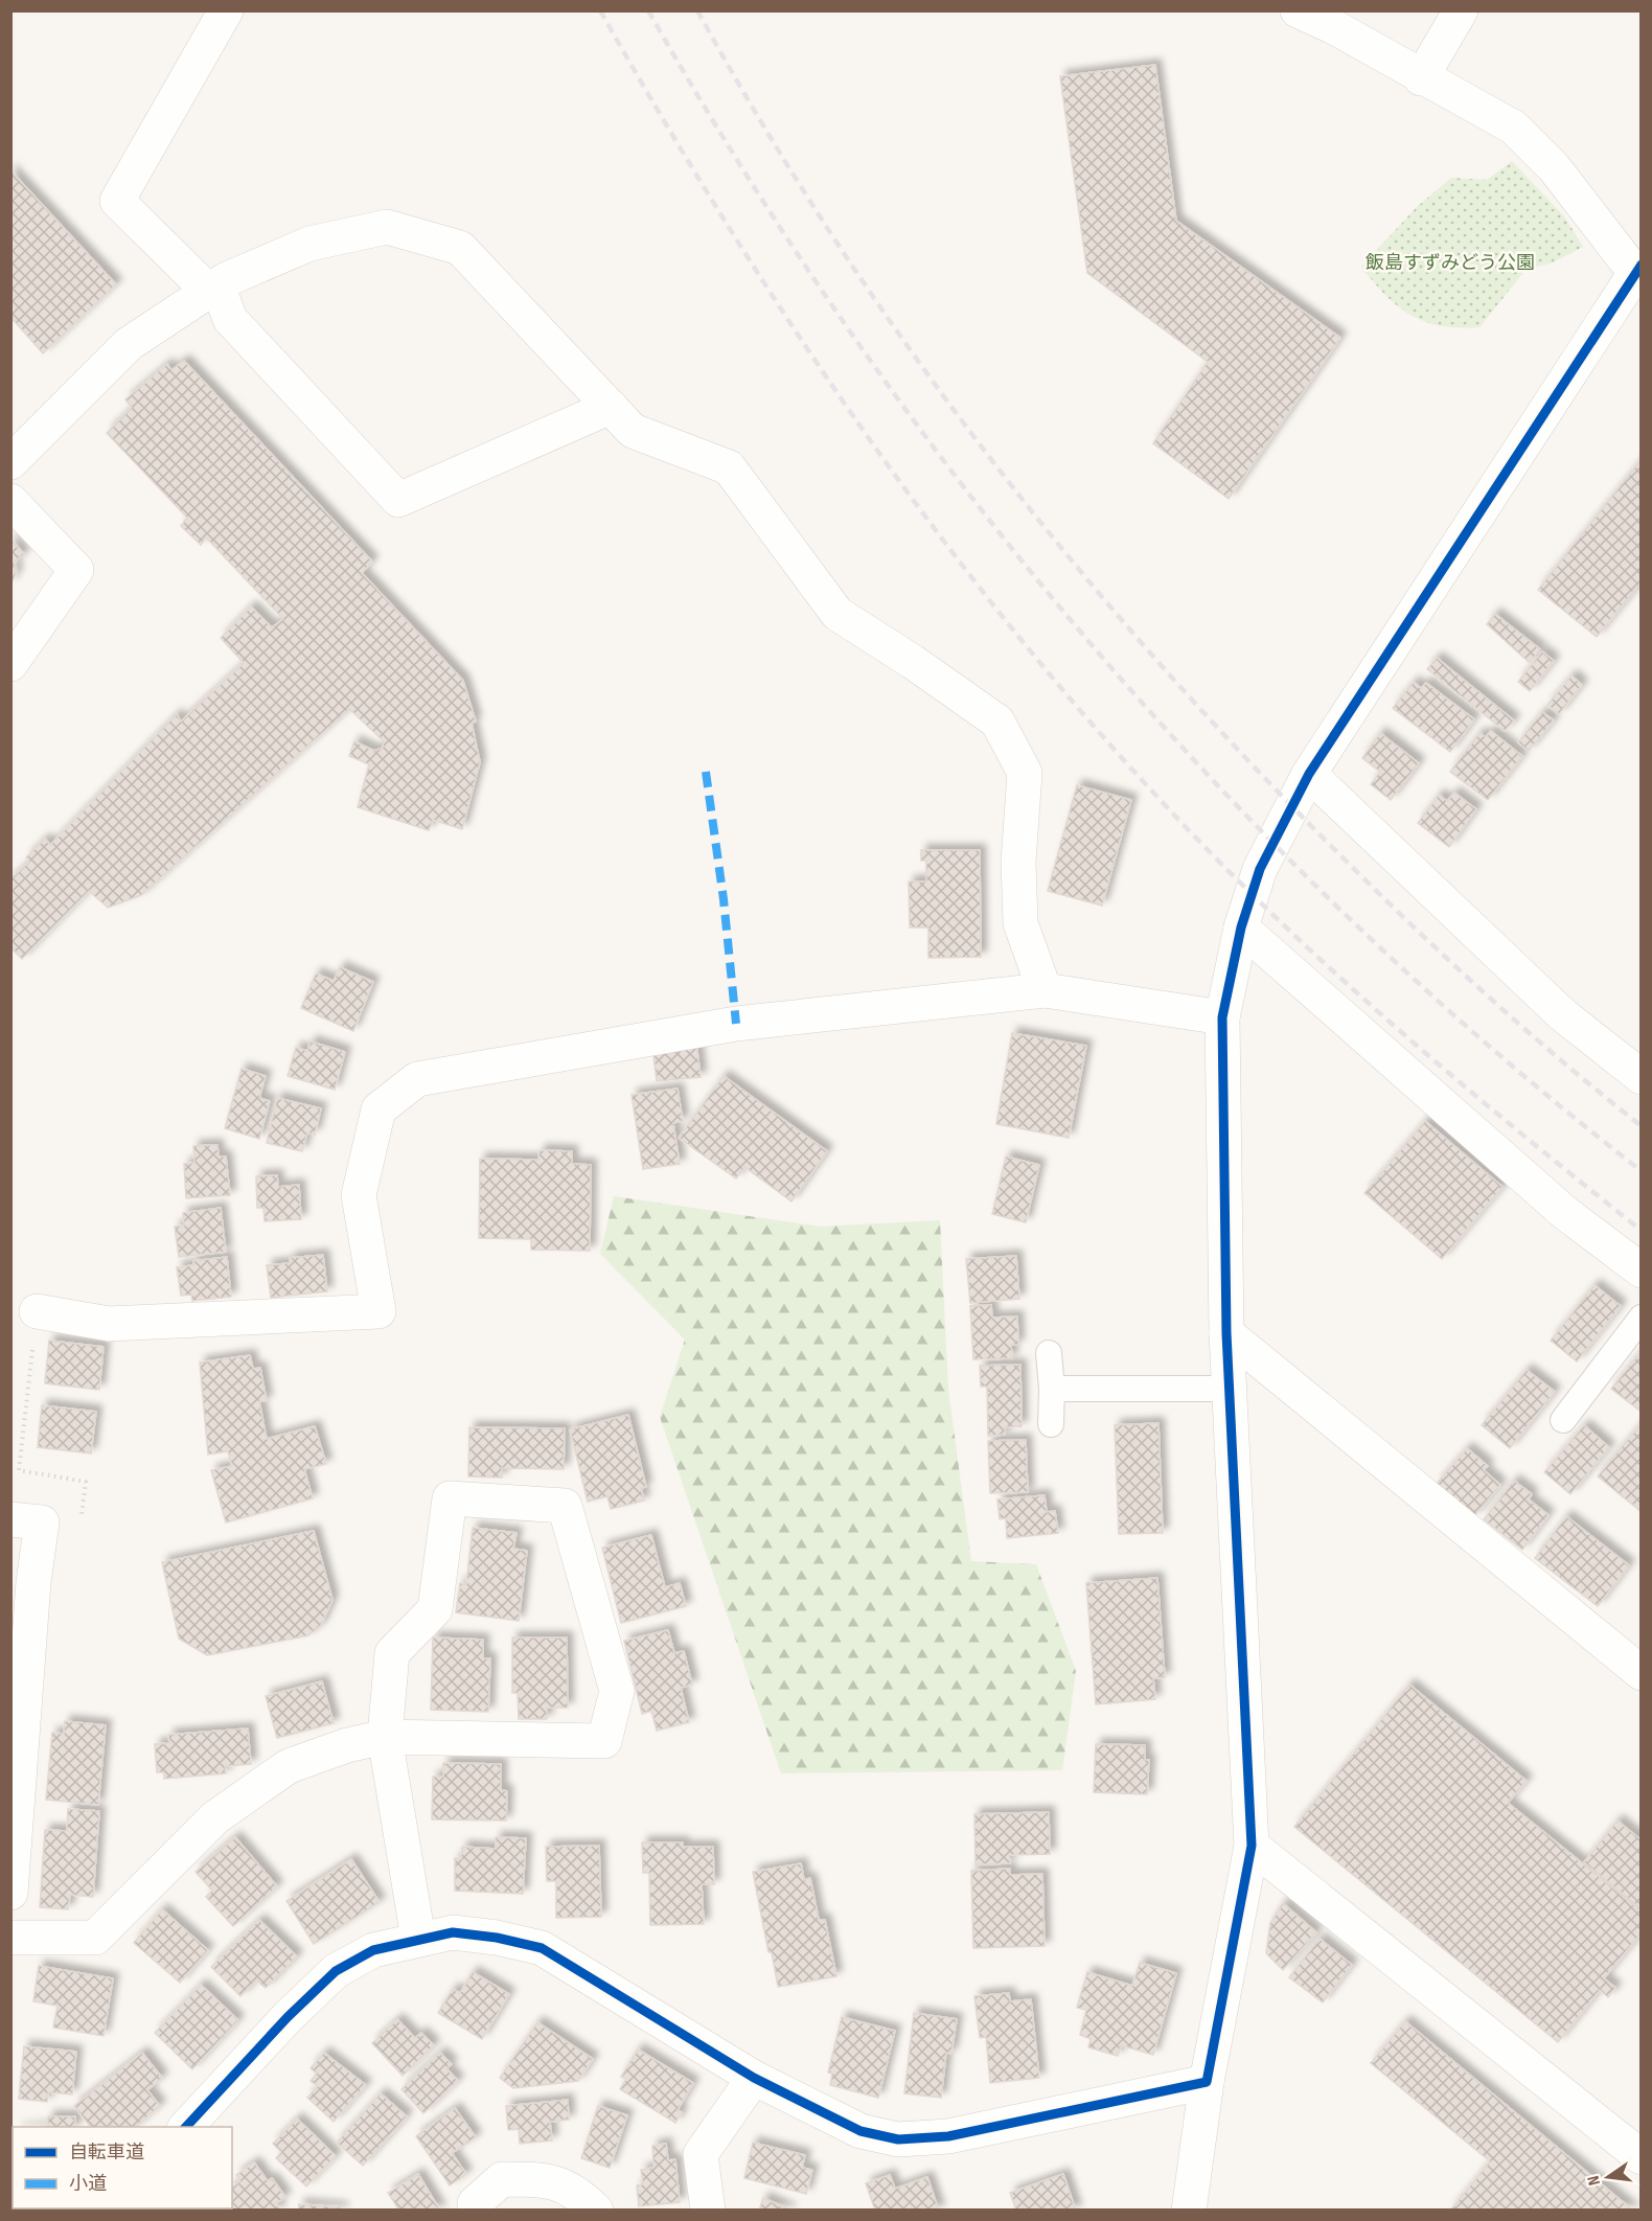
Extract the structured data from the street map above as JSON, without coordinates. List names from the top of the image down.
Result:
{
  "parks": ["飯島すずみどう公園"],
  "legend": ["自転車道", "小道"],
  "north": "left"
}
